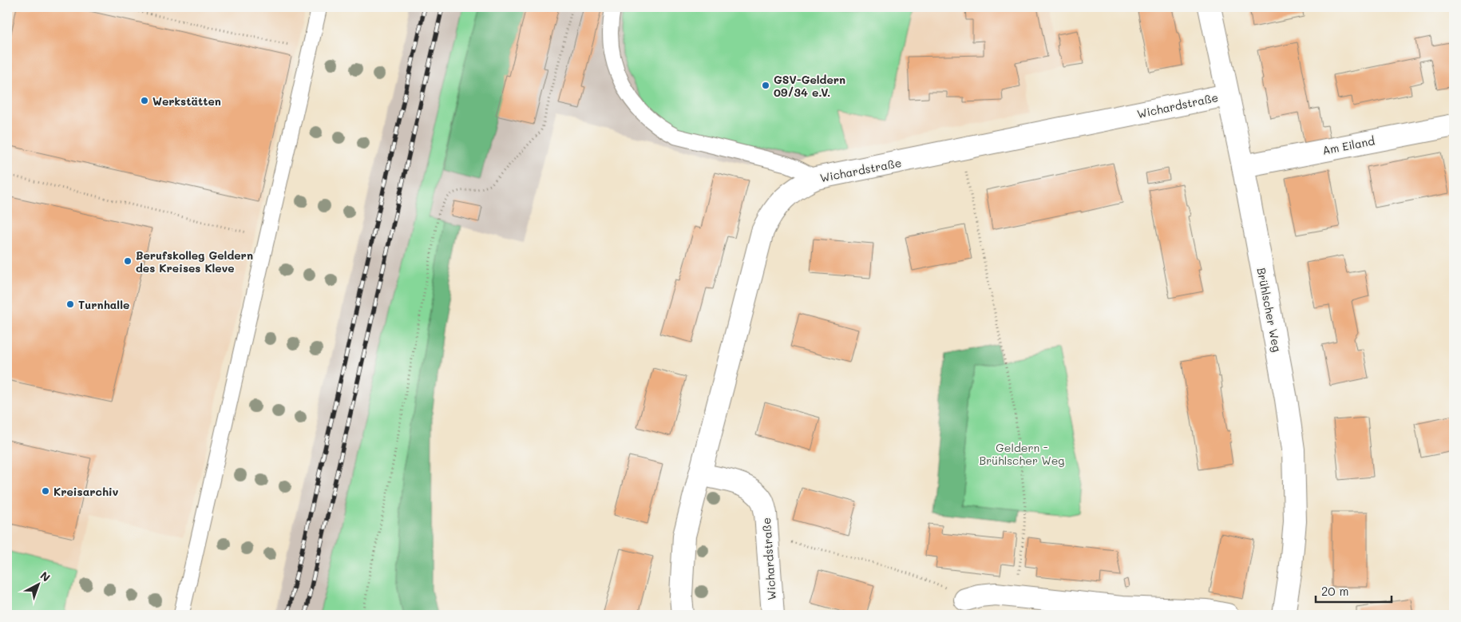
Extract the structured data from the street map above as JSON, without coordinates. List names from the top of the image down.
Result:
{
  "streets": {
    "street": ["Wichardstraße", "Am Eiland", "Brühlscher Weg"]
  },
  "crossings": [
    ["Wichardstraße", "Brühlscher Weg"],
    ["Am Eiland", "Brühlscher Weg"]
  ],
  "parks": ["Geldern - Brühlscher Weg"],
  "places": [
    "GSV-Geldern 09/34 e.V.",
    "Werkstätten",
    "Berufskolleg Geldern des Kreises Kleve",
    "Turnhalle",
    "Kreisarchiv"
  ],
  "scale_bar": "20 m",
  "north": "top right"
}
